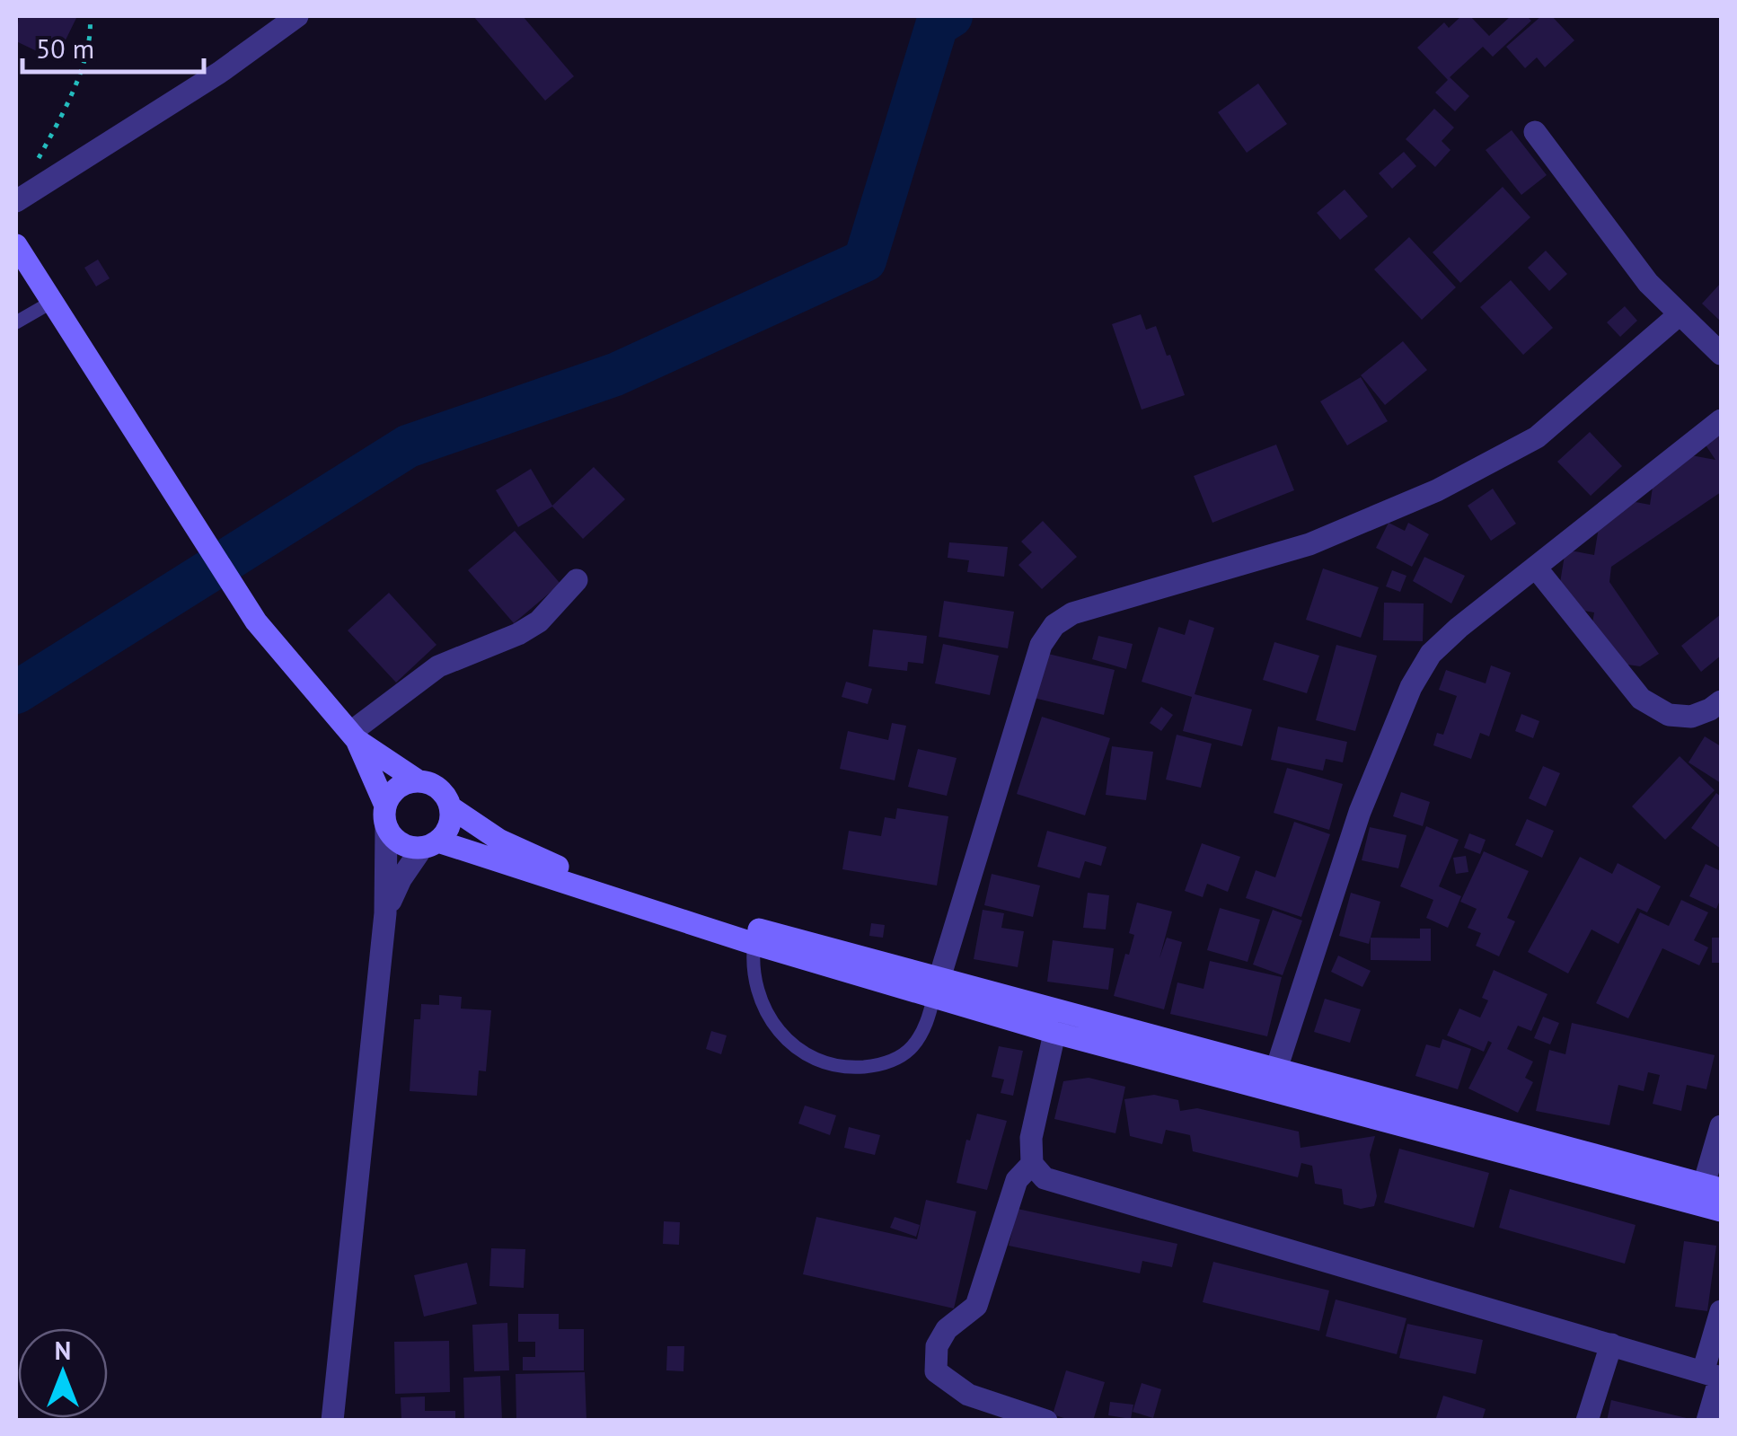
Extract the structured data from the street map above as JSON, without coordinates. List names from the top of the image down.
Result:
{
  "scale_bar": "50 m",
  "north": "top"
}
